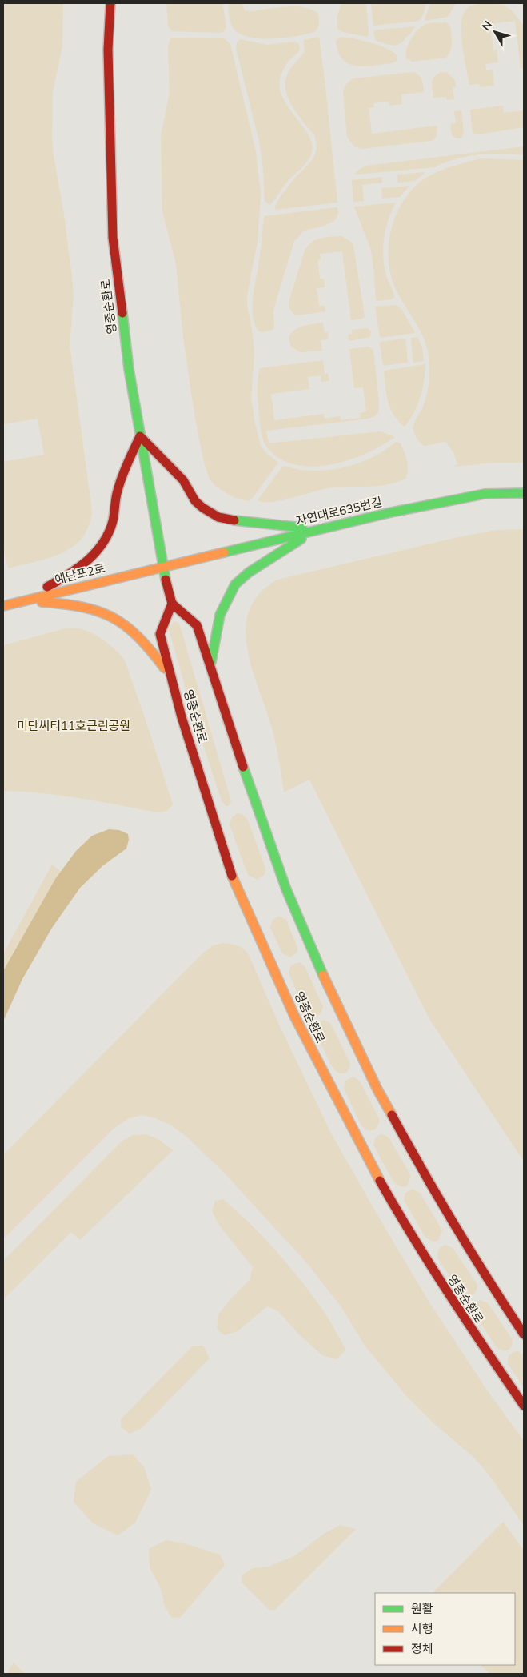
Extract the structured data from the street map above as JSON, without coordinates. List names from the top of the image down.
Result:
{
  "streets": {
    "main road": ["영종순환로", "자연대로635번길", "예단포2로"]
  },
  "crossings": [
    ["영종순환로", "자연대로635번길"],
    ["영종순환로", "예단포2로"],
    ["자연대로635번길", "예단포2로"]
  ],
  "parks": ["미단씨티11호근린공원"],
  "legend": ["원활", "서행", "정체"],
  "north": "top left"
}
